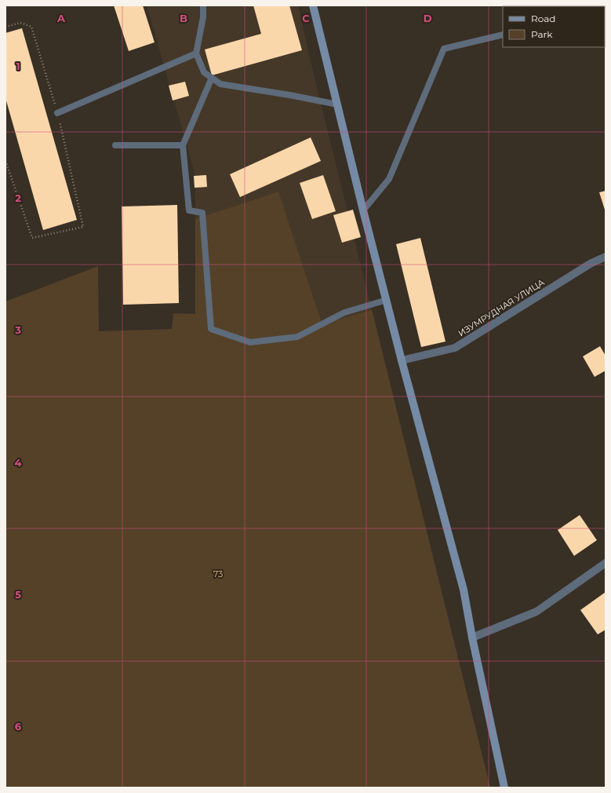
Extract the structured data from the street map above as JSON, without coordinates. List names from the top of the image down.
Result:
{
  "streets": {
    "street": ["ИЗУМРУДНАЯ УЛИЦА"]
  },
  "parks": ["73"],
  "legend": ["Road", "Park"],
  "grid": {
    "columns": [
      "A",
      "B",
      "C",
      "D"
    ],
    "rows": [
      "1",
      "2",
      "3",
      "4",
      "5",
      "6"
    ]
  }
}
